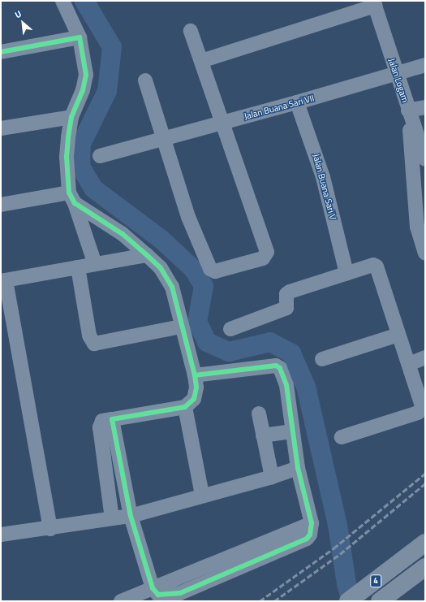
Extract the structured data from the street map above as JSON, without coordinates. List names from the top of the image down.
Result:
{
  "streets": {
    "highway": ["4"],
    "street": ["Jalan Logam", "Jalan Buana Sari VII", "Jalan Buana Sari V"]
  },
  "crossings": [
    ["Jalan Logam", "Jalan Buana Sari VII"],
    ["Jalan Buana Sari VII", "Jalan Buana Sari V"]
  ],
  "north": "top left"
}
